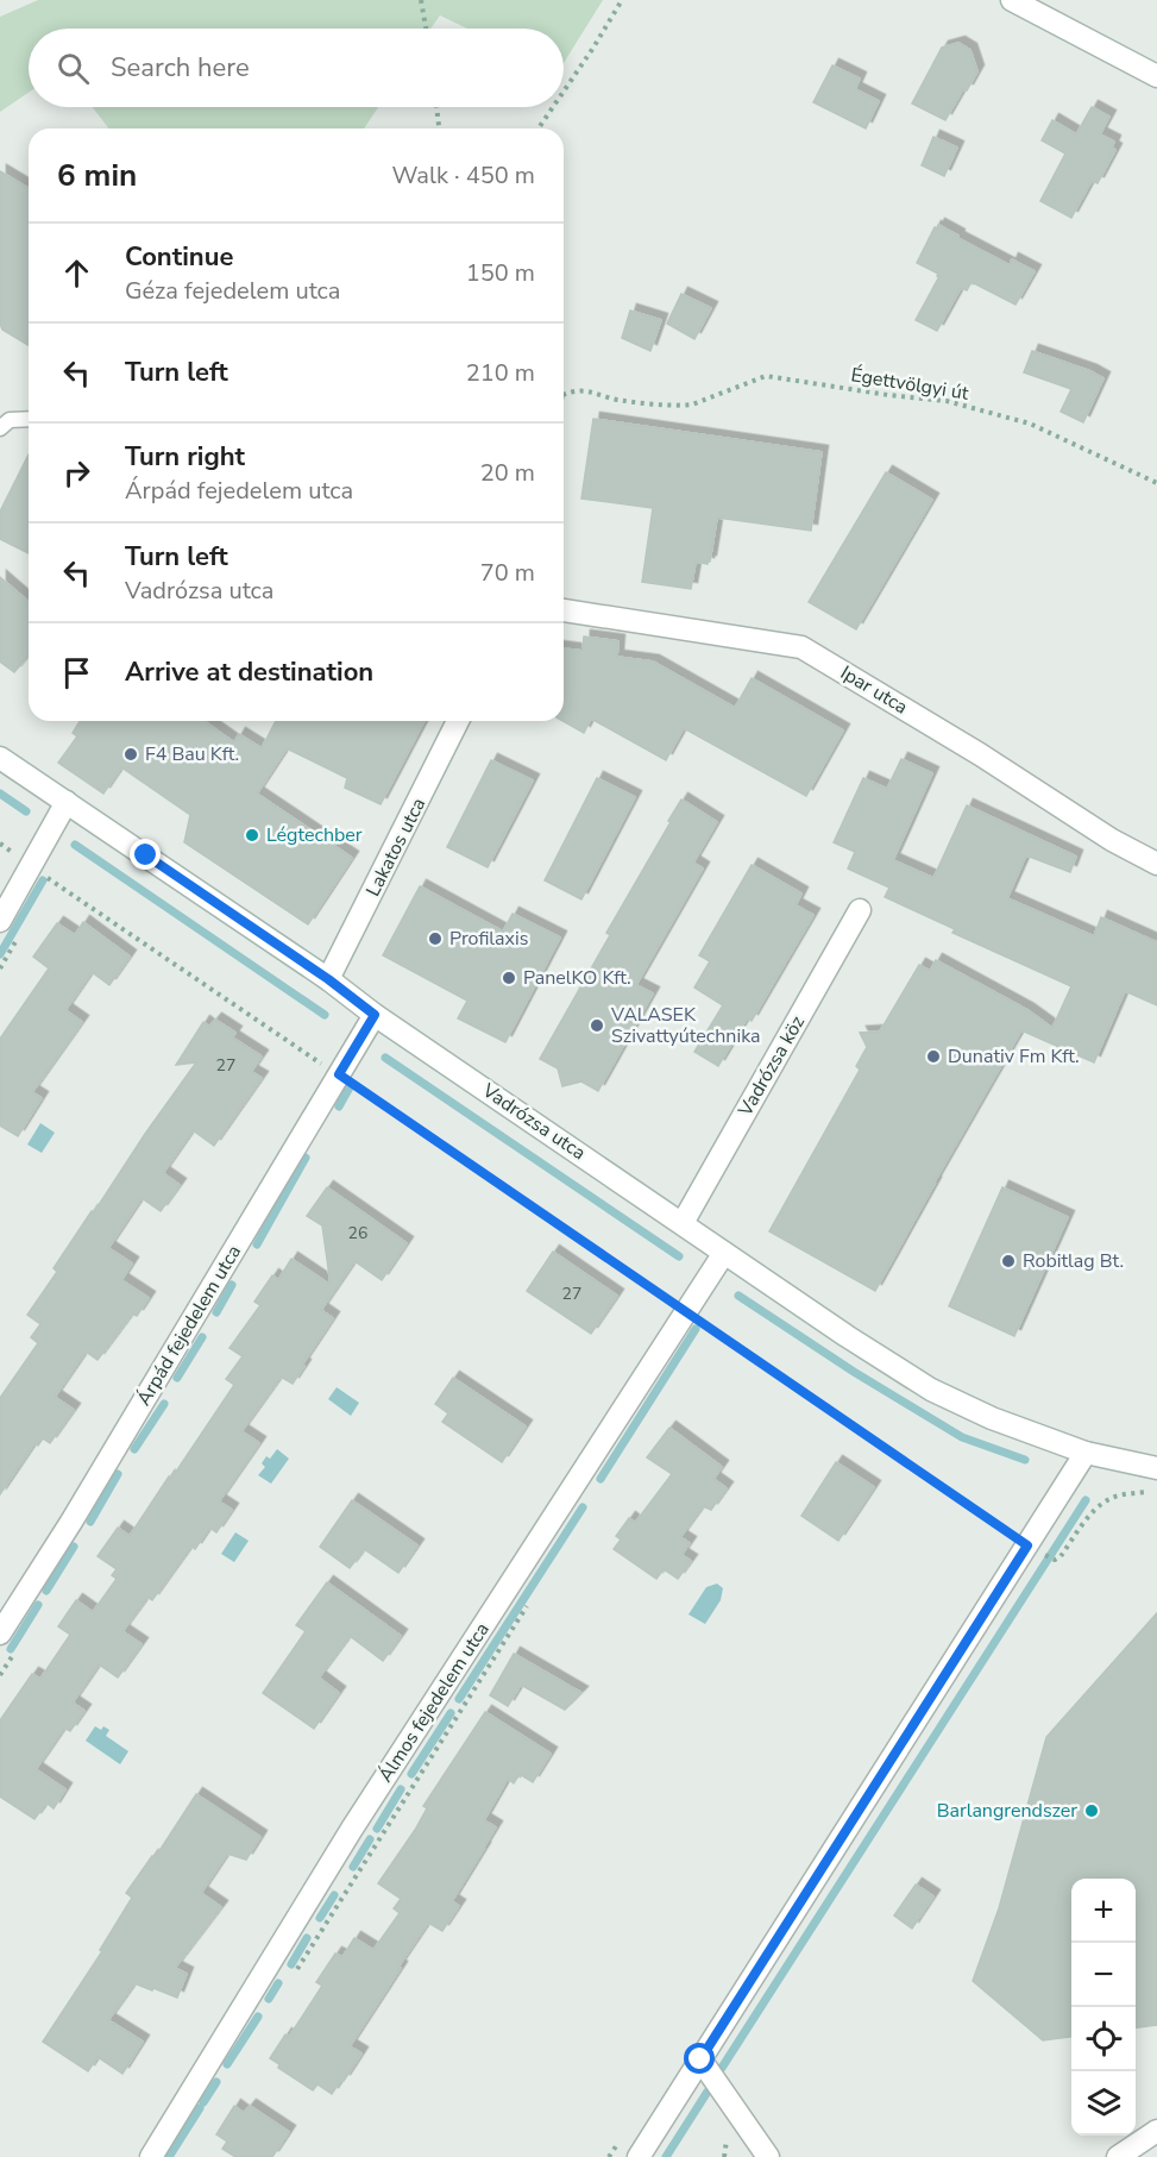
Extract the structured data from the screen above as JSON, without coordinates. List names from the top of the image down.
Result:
{
  "streets": {
    "street": [
      "Ipar utca",
      "Lakatos utca",
      "Vadrózsa köz",
      "Vadrózsa utca",
      "Árpád fejedelem utca",
      "Álmos fejedelem utca"
    ],
    "path": ["Égettvölgyi út"]
  },
  "crossings": [
    ["Lakatos utca", "Vadrózsa utca"],
    ["Vadrózsa köz", "Vadrózsa utca"],
    ["Vadrózsa utca", "Árpád fejedelem utca"],
    ["Vadrózsa utca", "Álmos fejedelem utca"]
  ],
  "places": [
    "F4 Bau Kft.",
    "Légtechber",
    "Profilaxis",
    "PanelKO Kft.",
    "VALASEK Szivattyútechnika",
    "Dunativ Fm Kft.",
    "Robitlag Bt.",
    "Barlangrendszer"
  ],
  "house_numbers": ["27", "26", "27"],
  "page": {
    "search": "Search here",
    "heading": ["6 min", "Walk · 450 m"],
    "list": [
      ["Continue", "Géza fejedelem utca", "150 m"],
      ["Turn left", "210 m"],
      ["Turn right", "Árpád fejedelem utca", "20 m"],
      ["Turn left", "Vadrózsa utca", "70 m"],
      "Arrive at destination"
    ],
    "map_buttons": ["+", "−"]
  }
}
